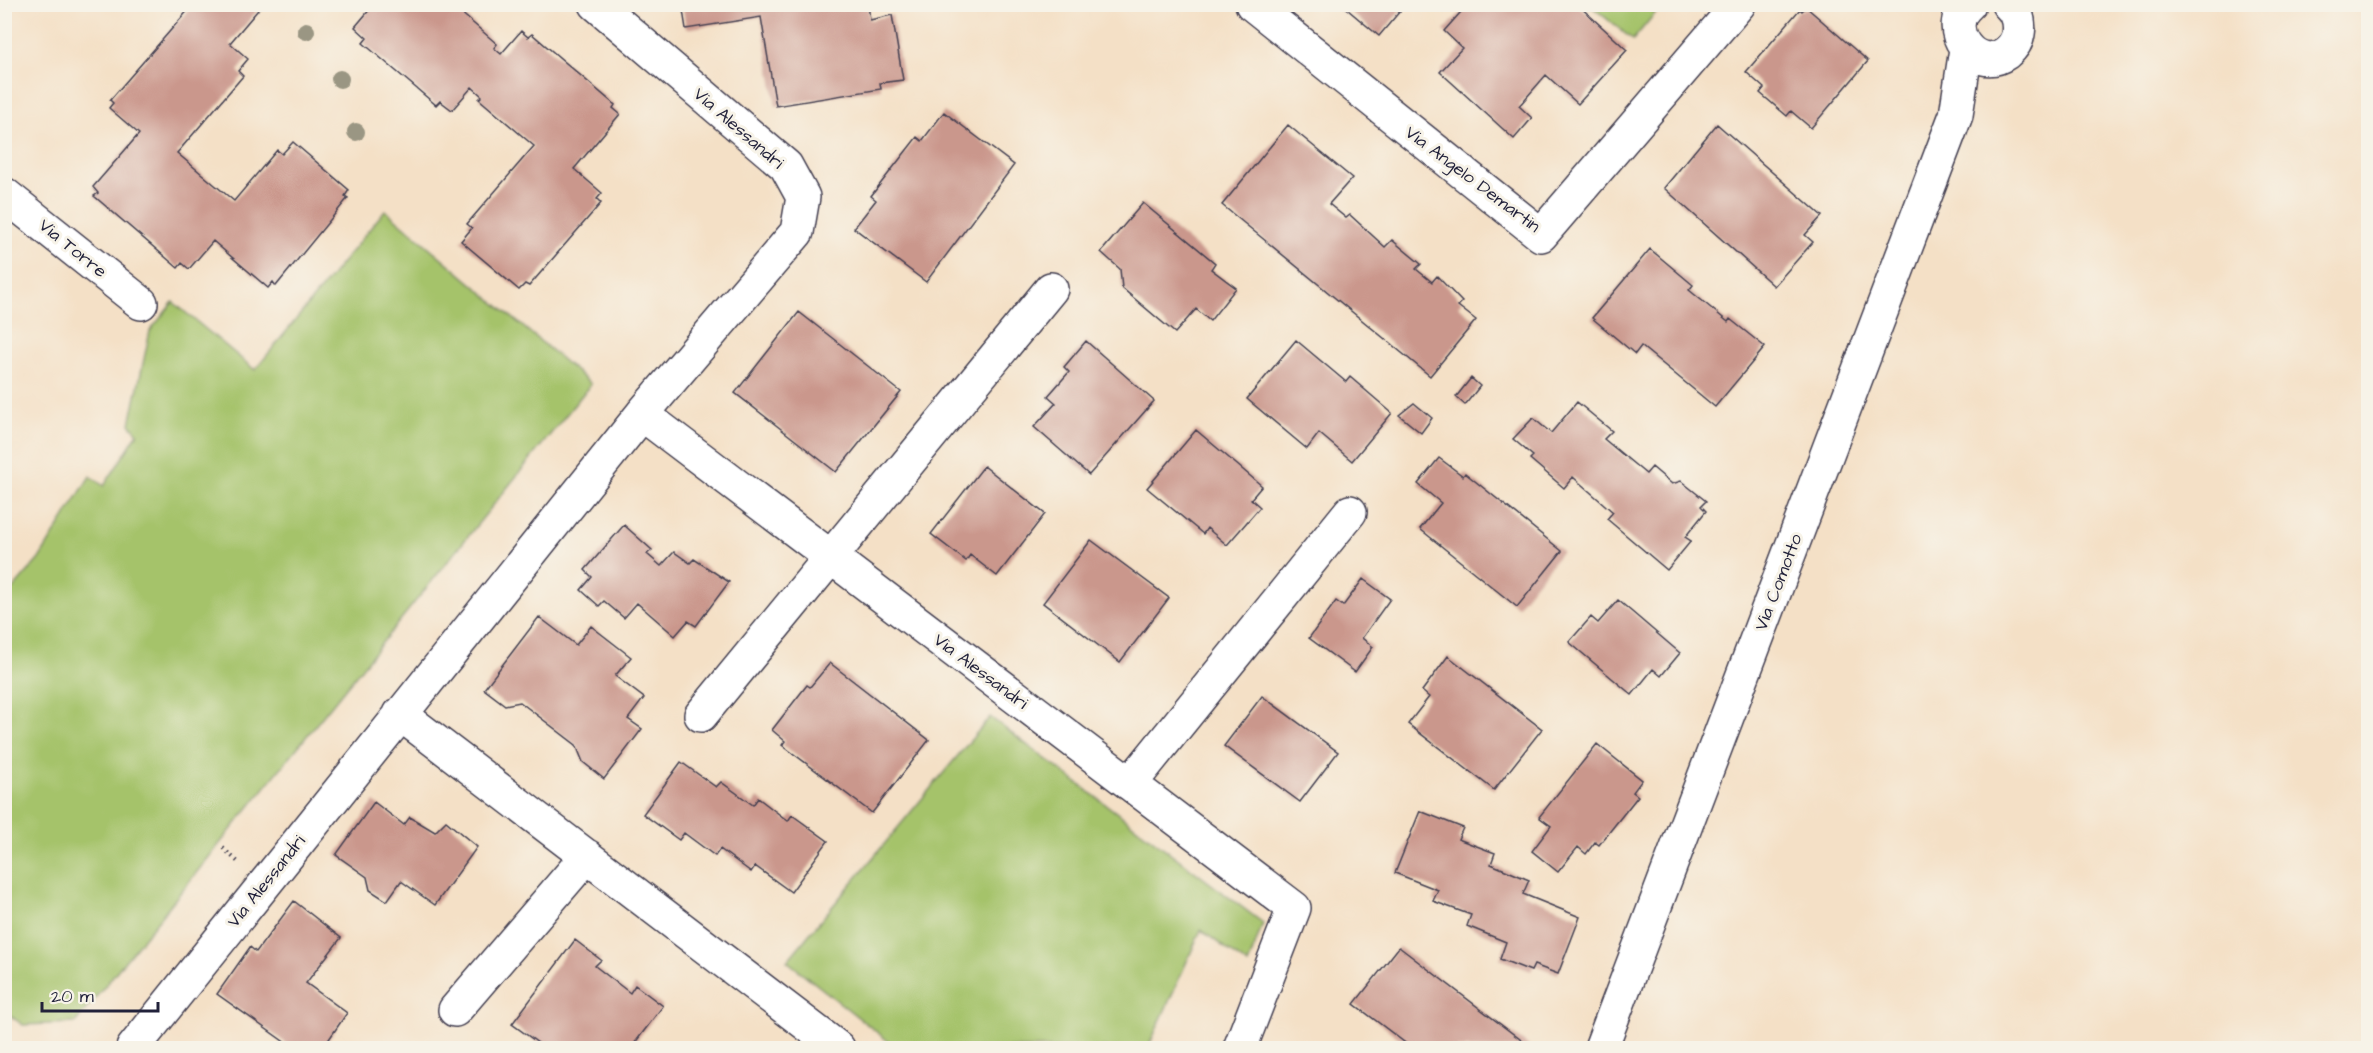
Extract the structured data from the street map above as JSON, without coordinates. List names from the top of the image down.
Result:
{
  "streets": {
    "street": [
      "Via Alessandri",
      "Via Angelo Demartin",
      "Via Torre",
      "Via Comotto"
    ]
  },
  "scale_bar": "20 m"
}
